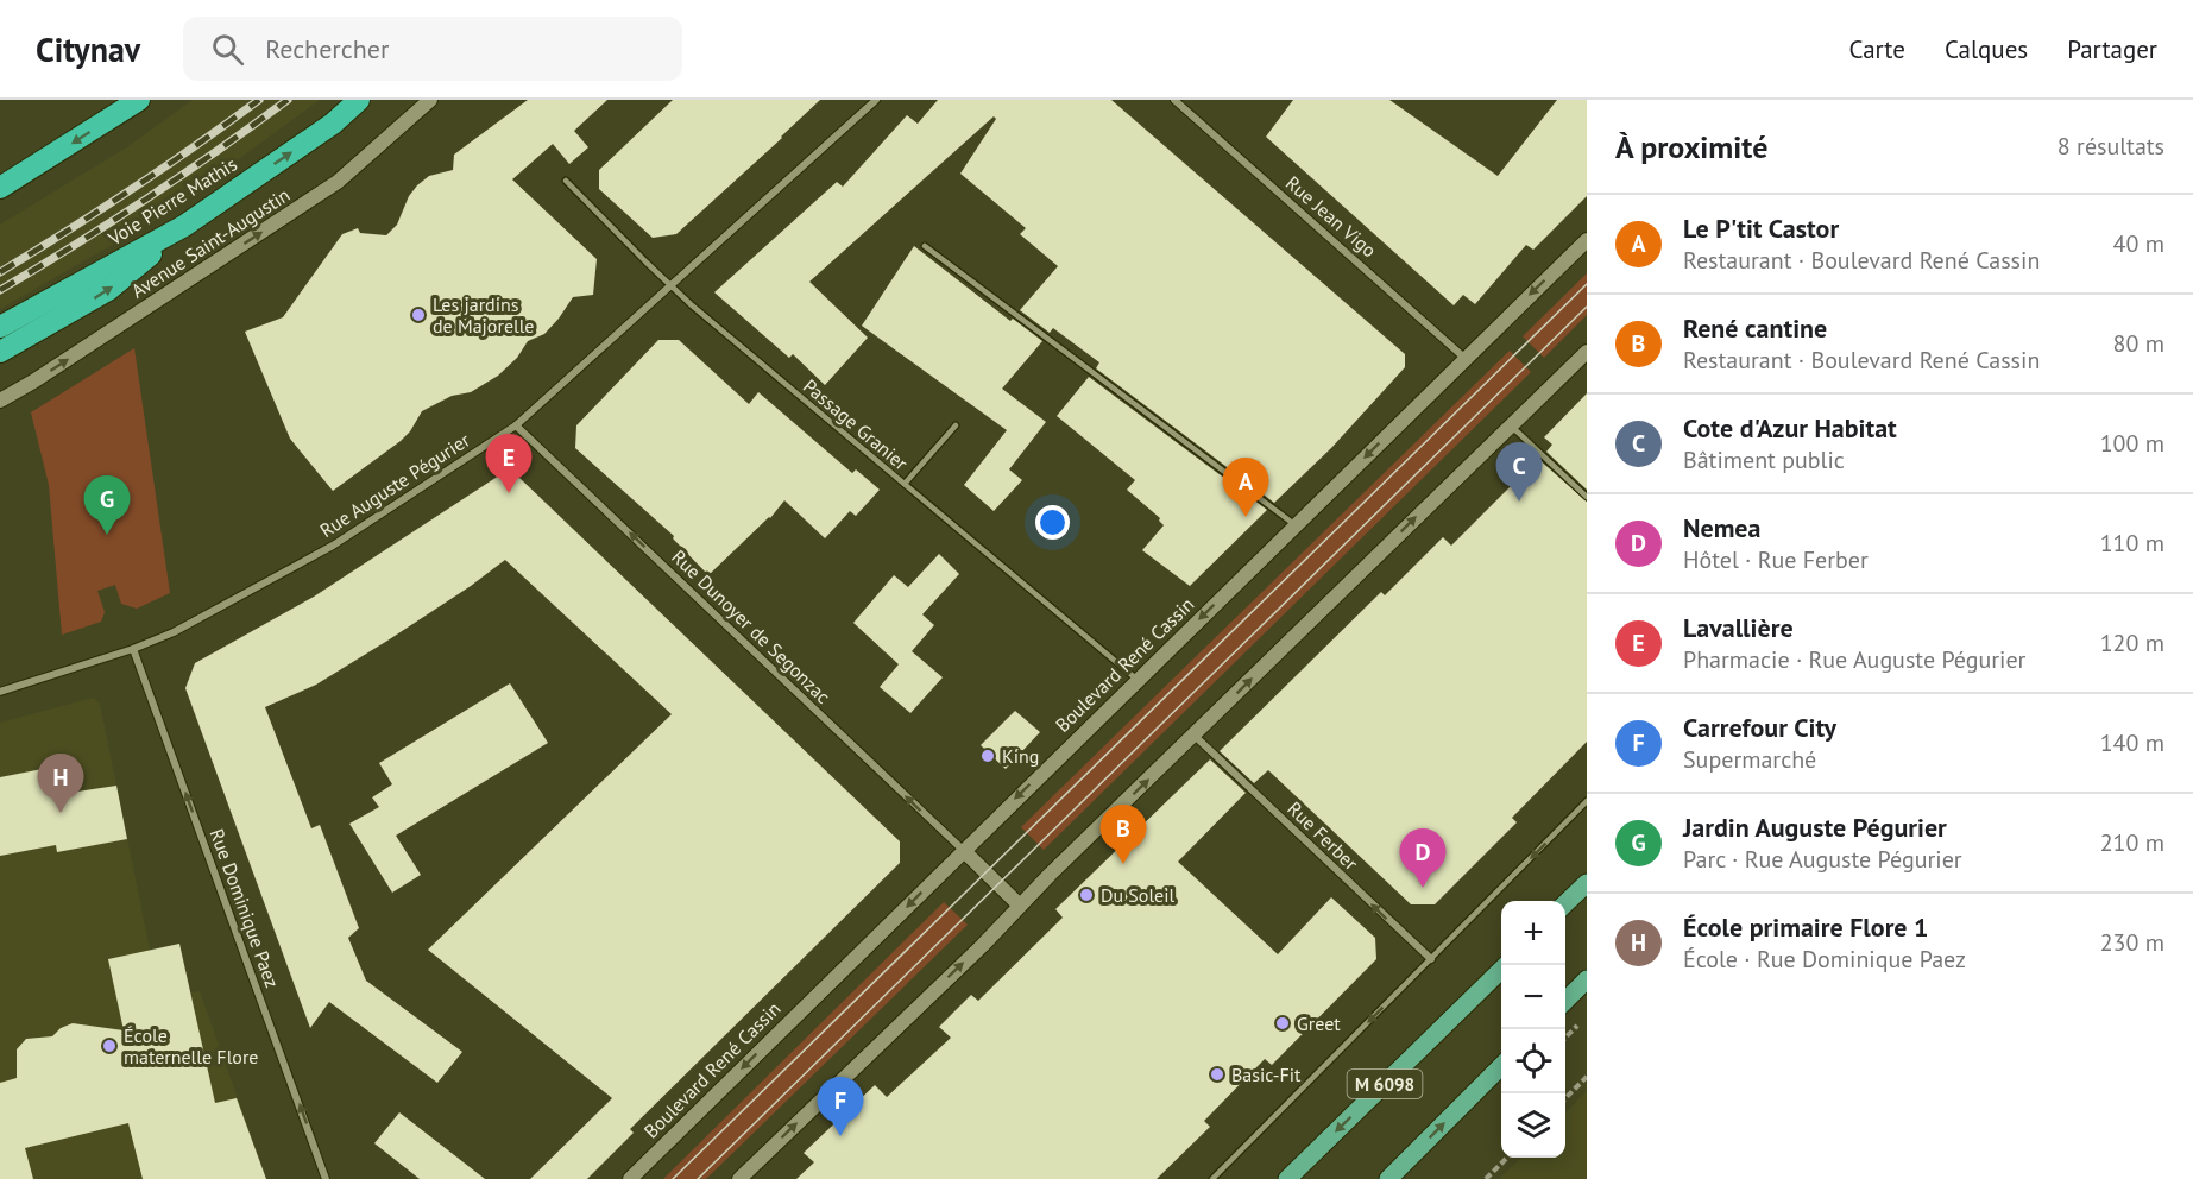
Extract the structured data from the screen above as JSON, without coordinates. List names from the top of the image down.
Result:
{
  "streets": {
    "highway": ["Voie Pierre Mathis"],
    "main road": ["Avenue Saint-Augustin", "Boulevard René Cassin", "M 6098"],
    "street": [
      "Rue Jean Vigo",
      "Rue Auguste Pégurier",
      "Rue Dunoyer de Segonzac",
      "Rue Ferber",
      "Rue Dominique Paez"
    ],
    "lane": ["Passage Granier"]
  },
  "crossings": [
    ["Rue Jean Vigo", "Boulevard René Cassin"],
    ["Passage Granier", "Rue Auguste Pégurier"],
    ["Passage Granier", "Boulevard René Cassin"],
    ["Rue Auguste Pégurier", "Rue Dunoyer de Segonzac"],
    ["Rue Auguste Pégurier", "Rue Dominique Paez"],
    ["Rue Dunoyer de Segonzac", "Boulevard René Cassin"]
  ],
  "one_way": [
    "Voie Pierre Mathis",
    "Avenue Saint-Augustin",
    "Rue Dunoyer de Segonzac",
    "Rue Ferber",
    "Rue Dominique Paez"
  ],
  "places": [
    "Les jardins de Majorelle",
    "King",
    "Du Soleil",
    "Greet",
    "École maternelle Flore",
    "Basic-Fit"
  ],
  "page": {
    "header": "Citynav",
    "search": "Rechercher",
    "nav": ["Carte", "Calques", "Partager"],
    "heading": ["À proximité", "8 résultats"],
    "list": [
      {
        "mark": "A",
        "name": "Le P'tit Castor",
        "note": "Restaurant · Boulevard René Cassin",
        "value": "40 m"
      },
      {
        "mark": "B",
        "name": "René cantine",
        "note": "Restaurant · Boulevard René Cassin",
        "value": "80 m"
      },
      {
        "mark": "C",
        "name": "Cote d'Azur Habitat",
        "note": "Bâtiment public",
        "value": "100 m"
      },
      {
        "mark": "D",
        "name": "Nemea",
        "note": "Hôtel · Rue Ferber",
        "value": "110 m"
      },
      {
        "mark": "E",
        "name": "Lavallière",
        "note": "Pharmacie · Rue Auguste Pégurier",
        "value": "120 m"
      },
      {
        "mark": "F",
        "name": "Carrefour City",
        "note": "Supermarché",
        "value": "140 m"
      },
      {
        "mark": "G",
        "name": "Jardin Auguste Pégurier",
        "note": "Parc · Rue Auguste Pégurier",
        "value": "210 m"
      },
      {
        "mark": "H",
        "name": "École primaire Flore 1",
        "note": "École · Rue Dominique Paez",
        "value": "230 m"
      }
    ],
    "pins": [
      "E",
      "C",
      "A",
      "G",
      "H",
      "B",
      "D",
      "F"
    ],
    "map_buttons": ["+", "−"]
  }
}
